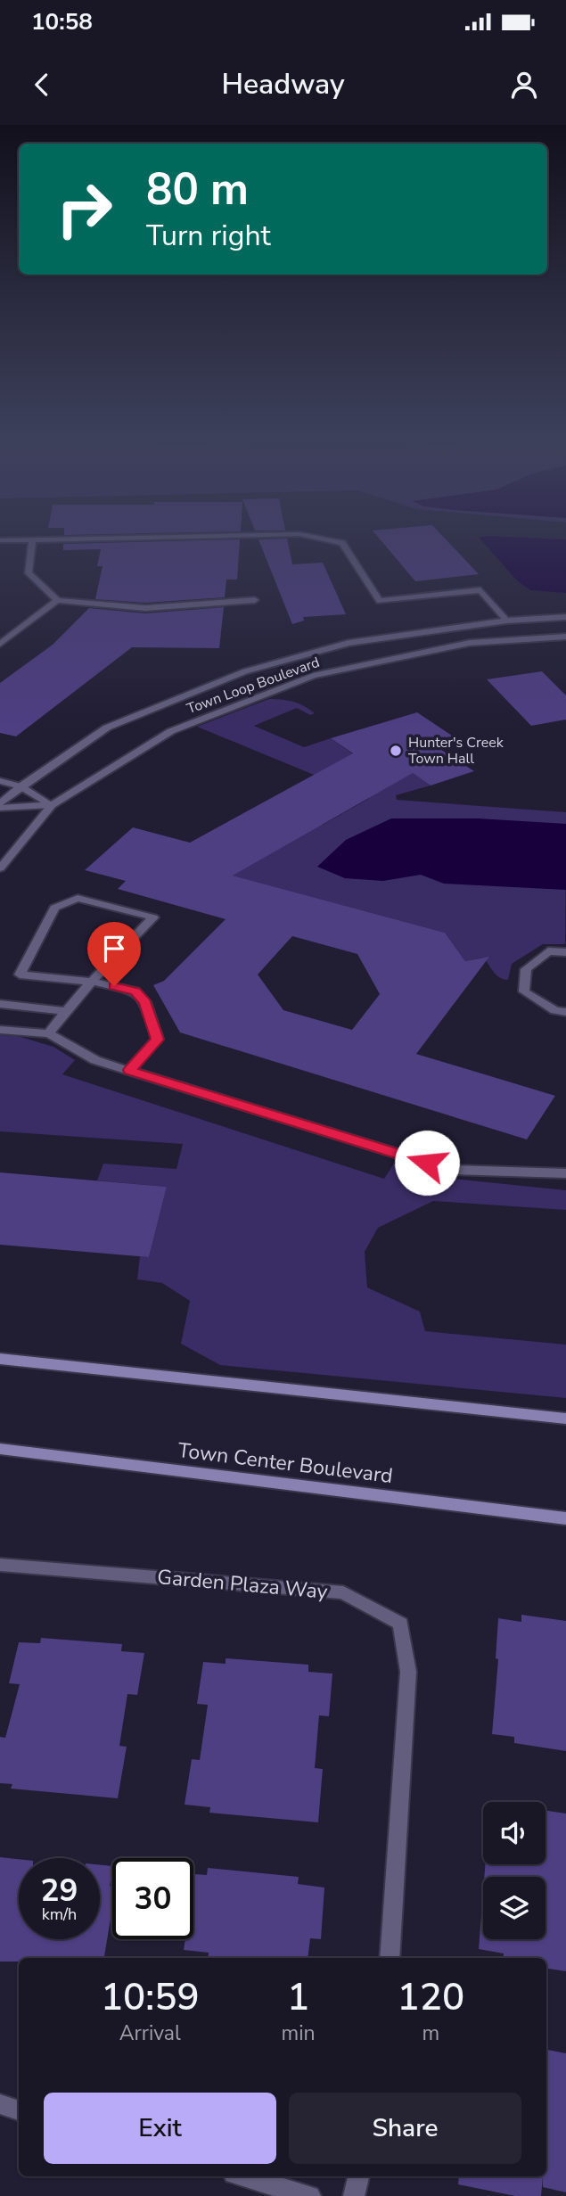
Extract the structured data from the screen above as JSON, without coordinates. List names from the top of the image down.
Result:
{
  "streets": {
    "main road": ["Town Center Boulevard"],
    "street": ["Town Loop Boulevard", "Garden Plaza Way"]
  },
  "places": ["Hunter's Creek Town Hall"],
  "page": {
    "status": "10:58",
    "header": "Headway",
    "turn": ["80 m", "Turn right"],
    "speed": "29 km/h",
    "limit": "30",
    "eta": [
      "10:59",
      "Arrival",
      "1",
      "min",
      "120",
      "m"
    ],
    "buttons": ["Exit", "Share"]
  }
}
